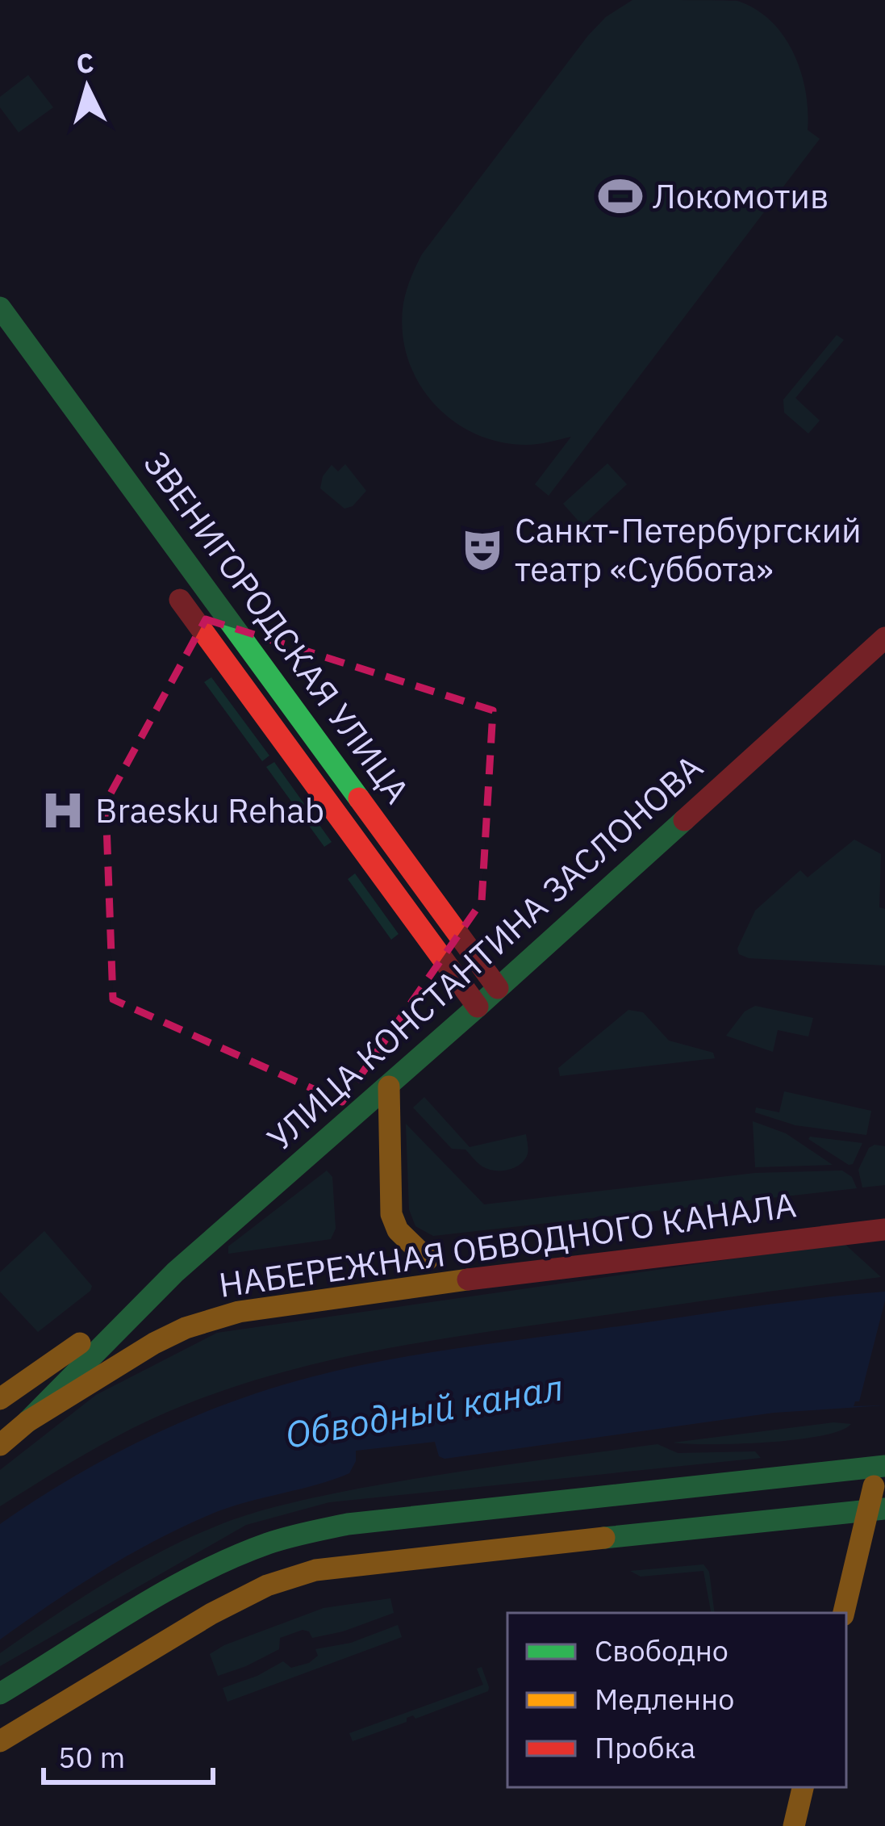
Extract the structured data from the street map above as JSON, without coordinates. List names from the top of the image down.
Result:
{
  "streets": {
    "main road": ["ЗВЕНИГОРОДСКАЯ УЛИЦА", "УЛИЦА КОНСТАНТИНА ЗАСЛОНОВА", "НАБЕРЕЖНАЯ ОБВОДНОГО КАНАЛА"]
  },
  "crossings": [
    ["ЗВЕНИГОРОДСКАЯ УЛИЦА", "УЛИЦА КОНСТАНТИНА ЗАСЛОНОВА"],
    ["УЛИЦА КОНСТАНТИНА ЗАСЛОНОВА", "НАБЕРЕЖНАЯ ОБВОДНОГО КАНАЛА"]
  ],
  "water": ["Обводный канал"],
  "places": {
    "sports": ["Локомотив"],
    "theatre": ["Санкт-Петербургский театр «Суббота»"],
    "hospital": ["Braesku Rehab"]
  },
  "legend": ["Свободно", "Медленно", "Пробка"],
  "scale_bar": "50 m",
  "north": "top"
}
